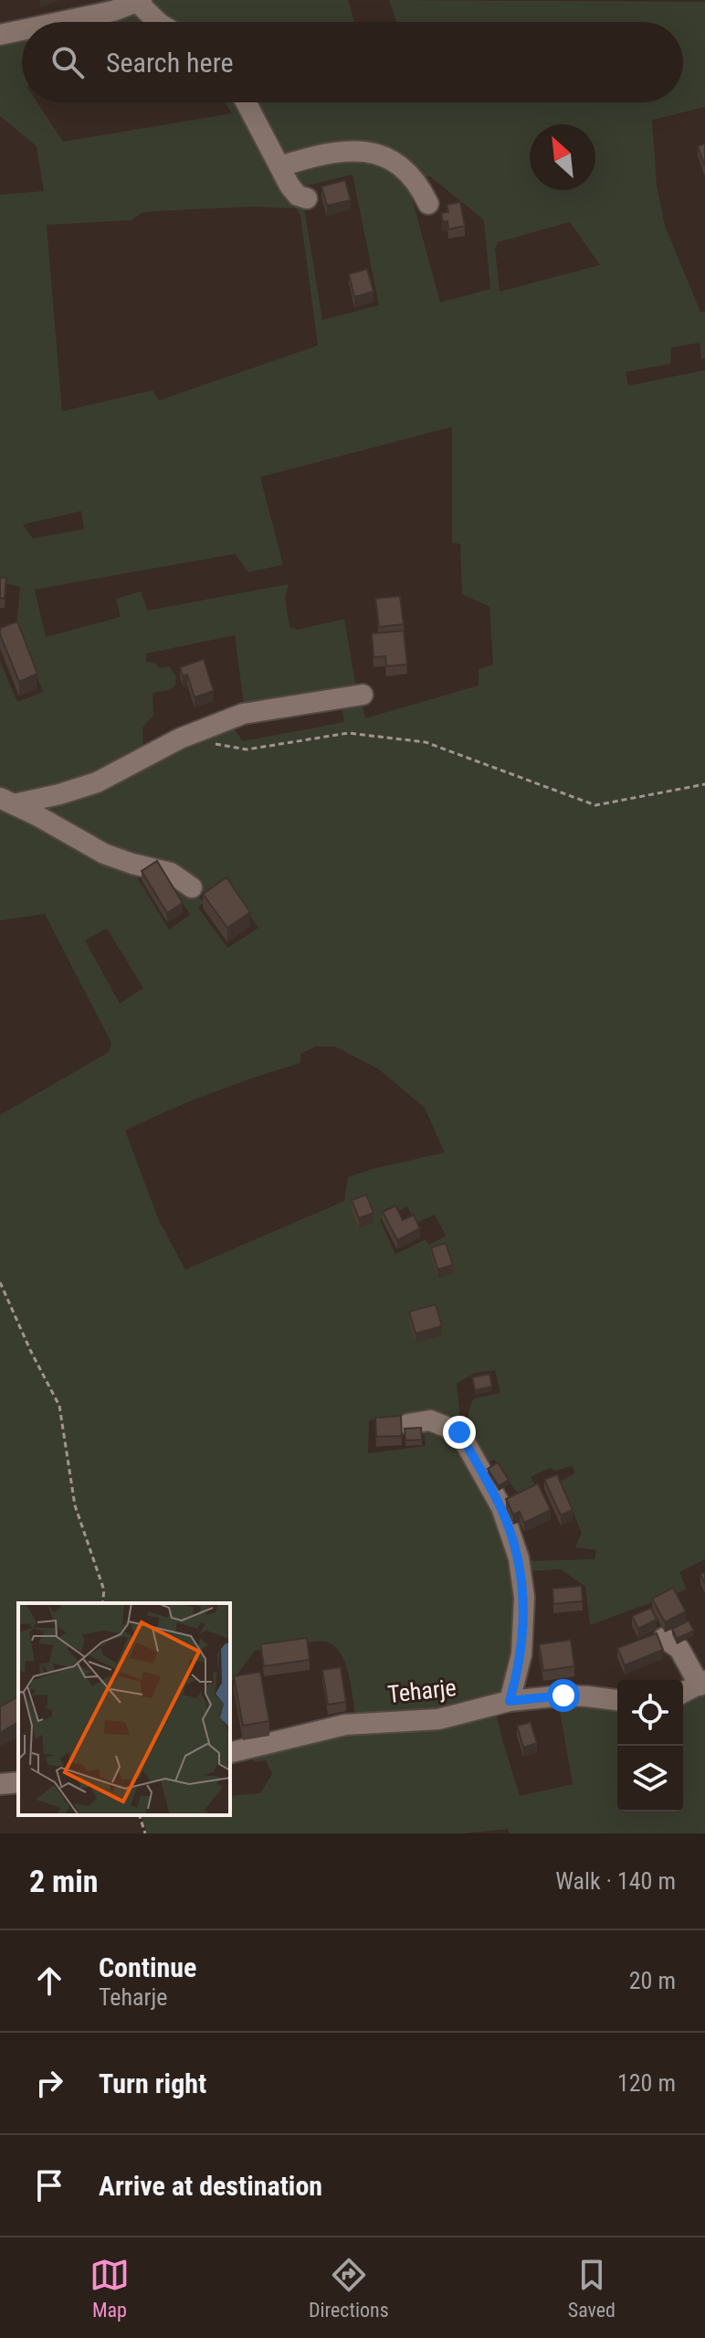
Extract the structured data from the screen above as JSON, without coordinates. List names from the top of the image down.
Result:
{
  "streets": {
    "street": ["Teharje"]
  },
  "north": "top left",
  "page": {
    "search": "Search here",
    "heading": ["2 min", "Walk · 140 m"],
    "list": [
      ["Continue", "Teharje", "20 m"],
      ["Turn right", "120 m"],
      "Arrive at destination"
    ],
    "nav": ["Map", "Directions", "Saved"]
  }
}
